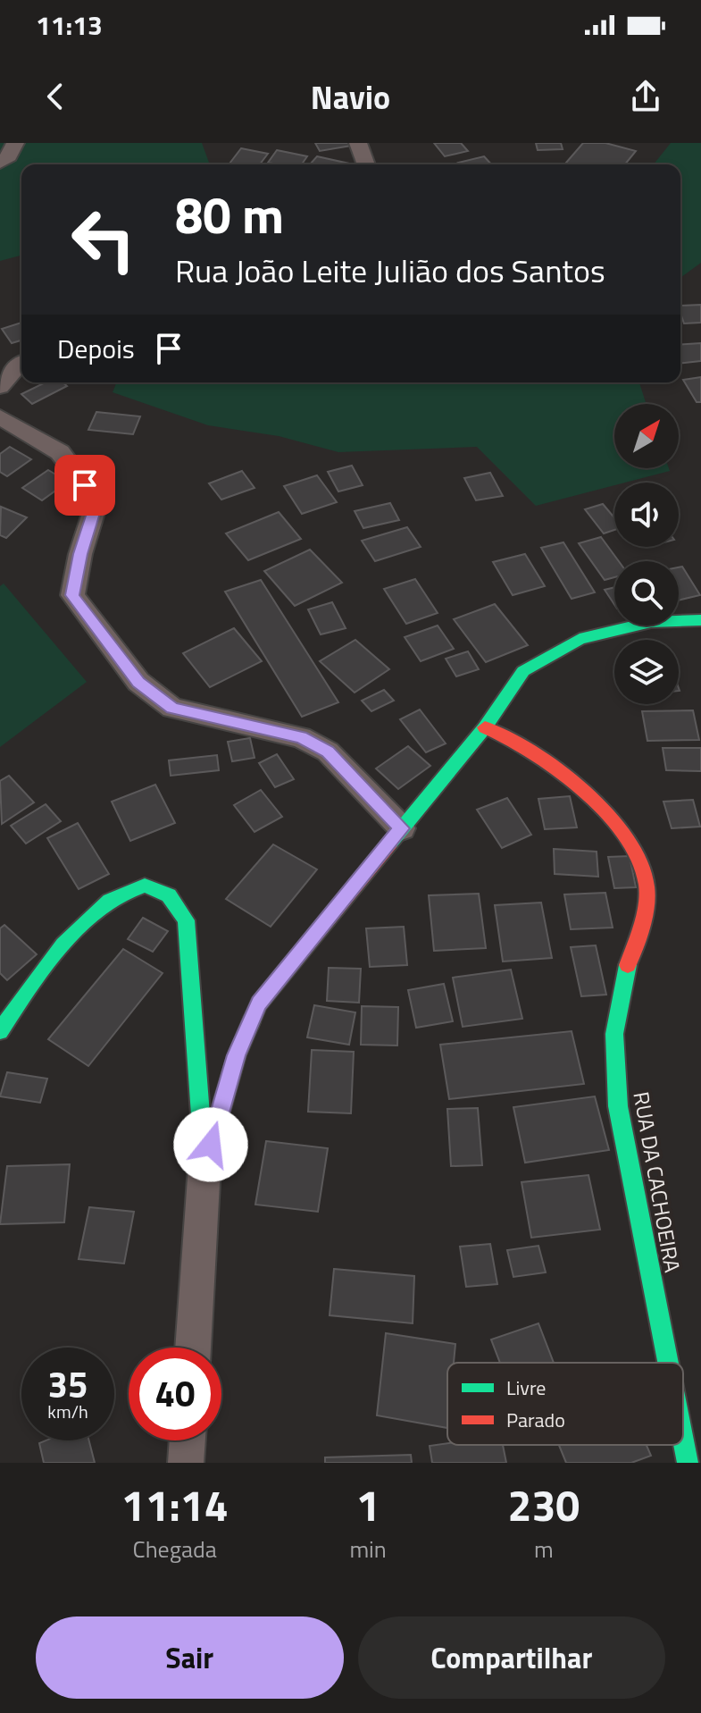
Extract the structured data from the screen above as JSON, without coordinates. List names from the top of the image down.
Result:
{
  "streets": {
    "street": ["RUA DA CACHOEIRA"]
  },
  "legend": ["Livre", "Parado"],
  "north": "top right",
  "page": {
    "status": "11:13",
    "header": "Navio",
    "turn": ["80 m", "Rua João Leite Julião dos Santos"],
    "then": "Depois",
    "speed": "35 km/h",
    "limit": "40",
    "eta": [
      "11:14",
      "Chegada",
      "1",
      "min",
      "230",
      "m"
    ],
    "buttons": ["Sair", "Compartilhar"]
  }
}
